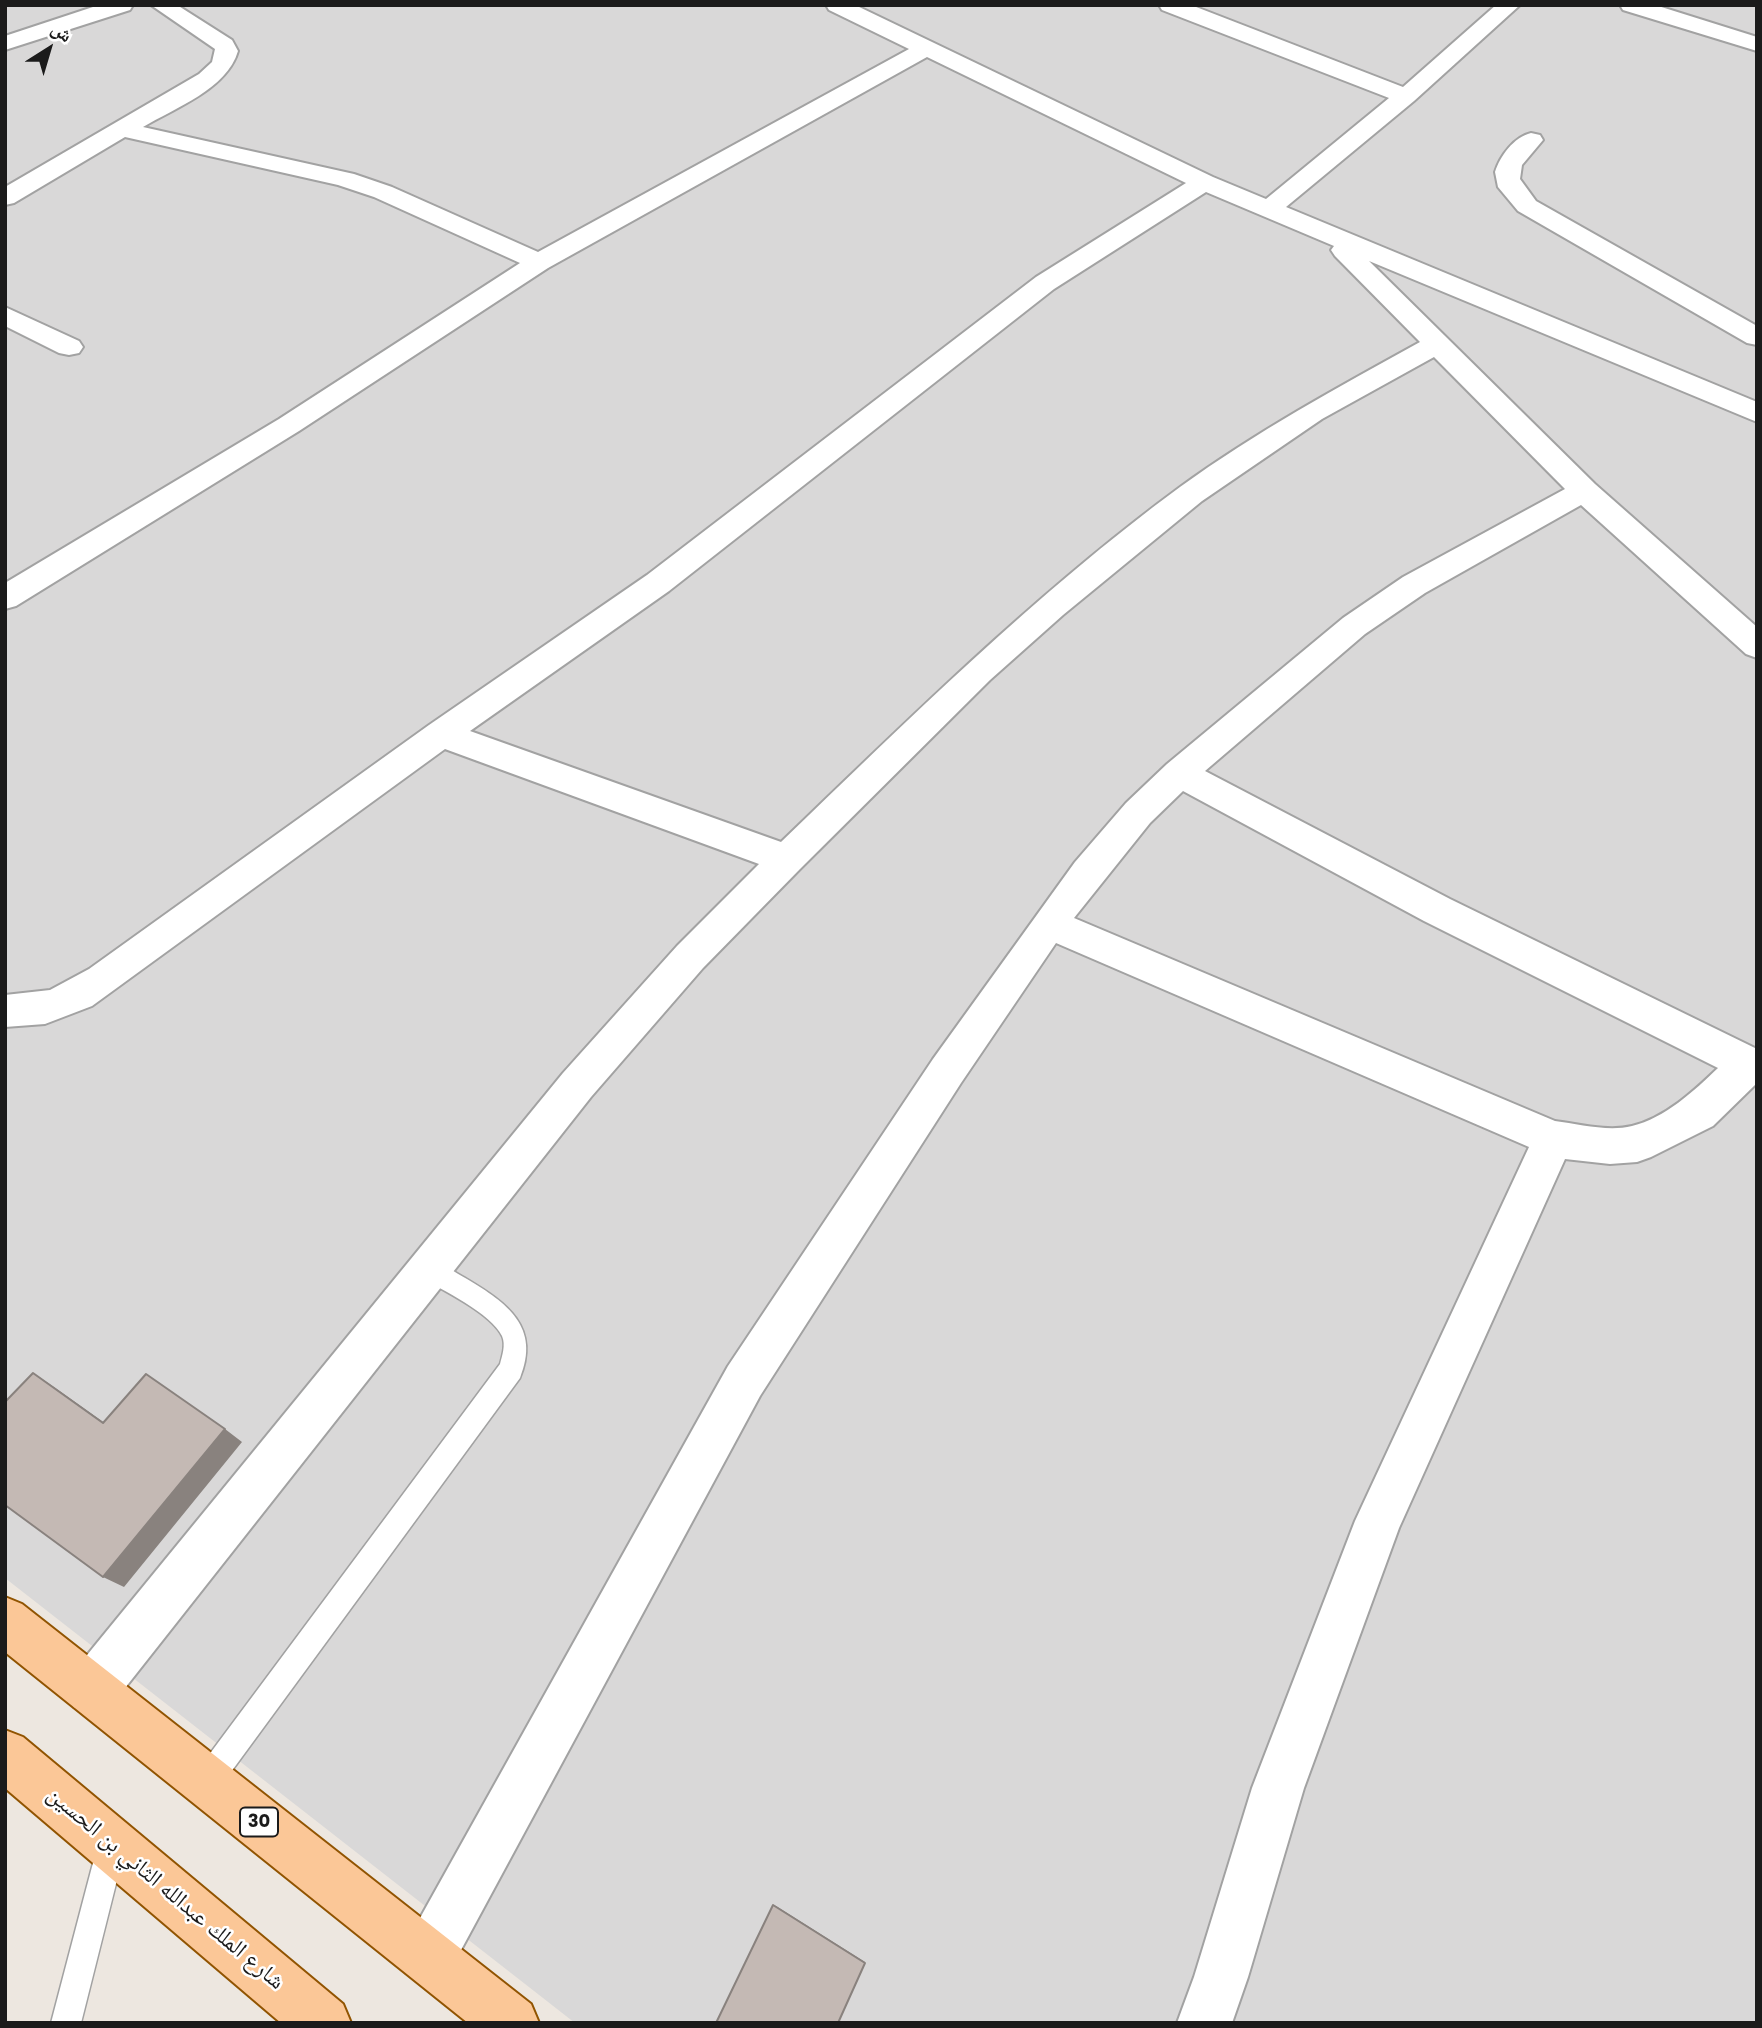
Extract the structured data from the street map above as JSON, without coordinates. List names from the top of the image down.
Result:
{
  "streets": {
    "main road": ["30", "شارع الملك عبدالله الثاني بن الحسين"]
  },
  "north": "top right"
}
